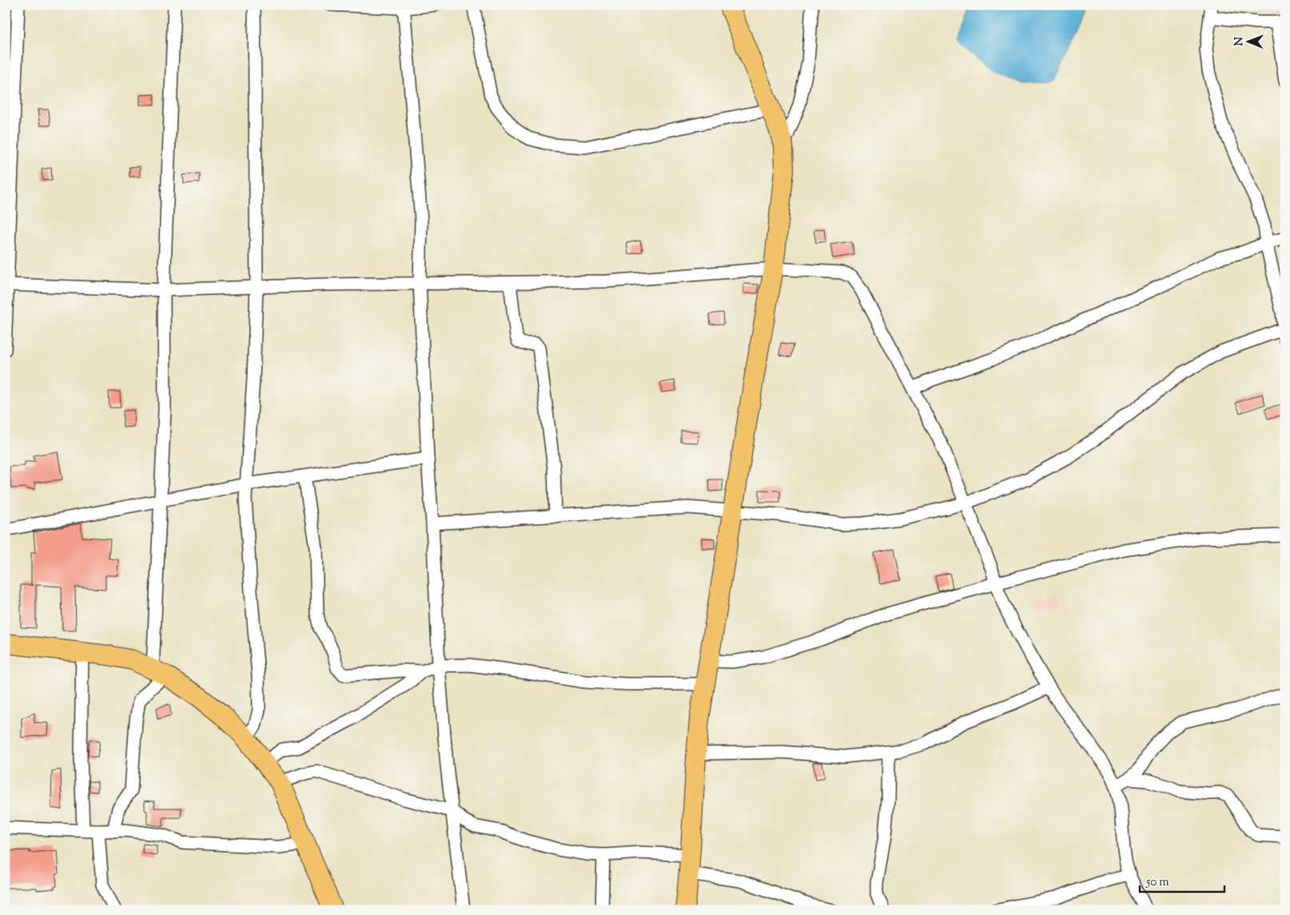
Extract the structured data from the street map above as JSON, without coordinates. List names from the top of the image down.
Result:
{
  "scale_bar": "50 m",
  "north": "left"
}
